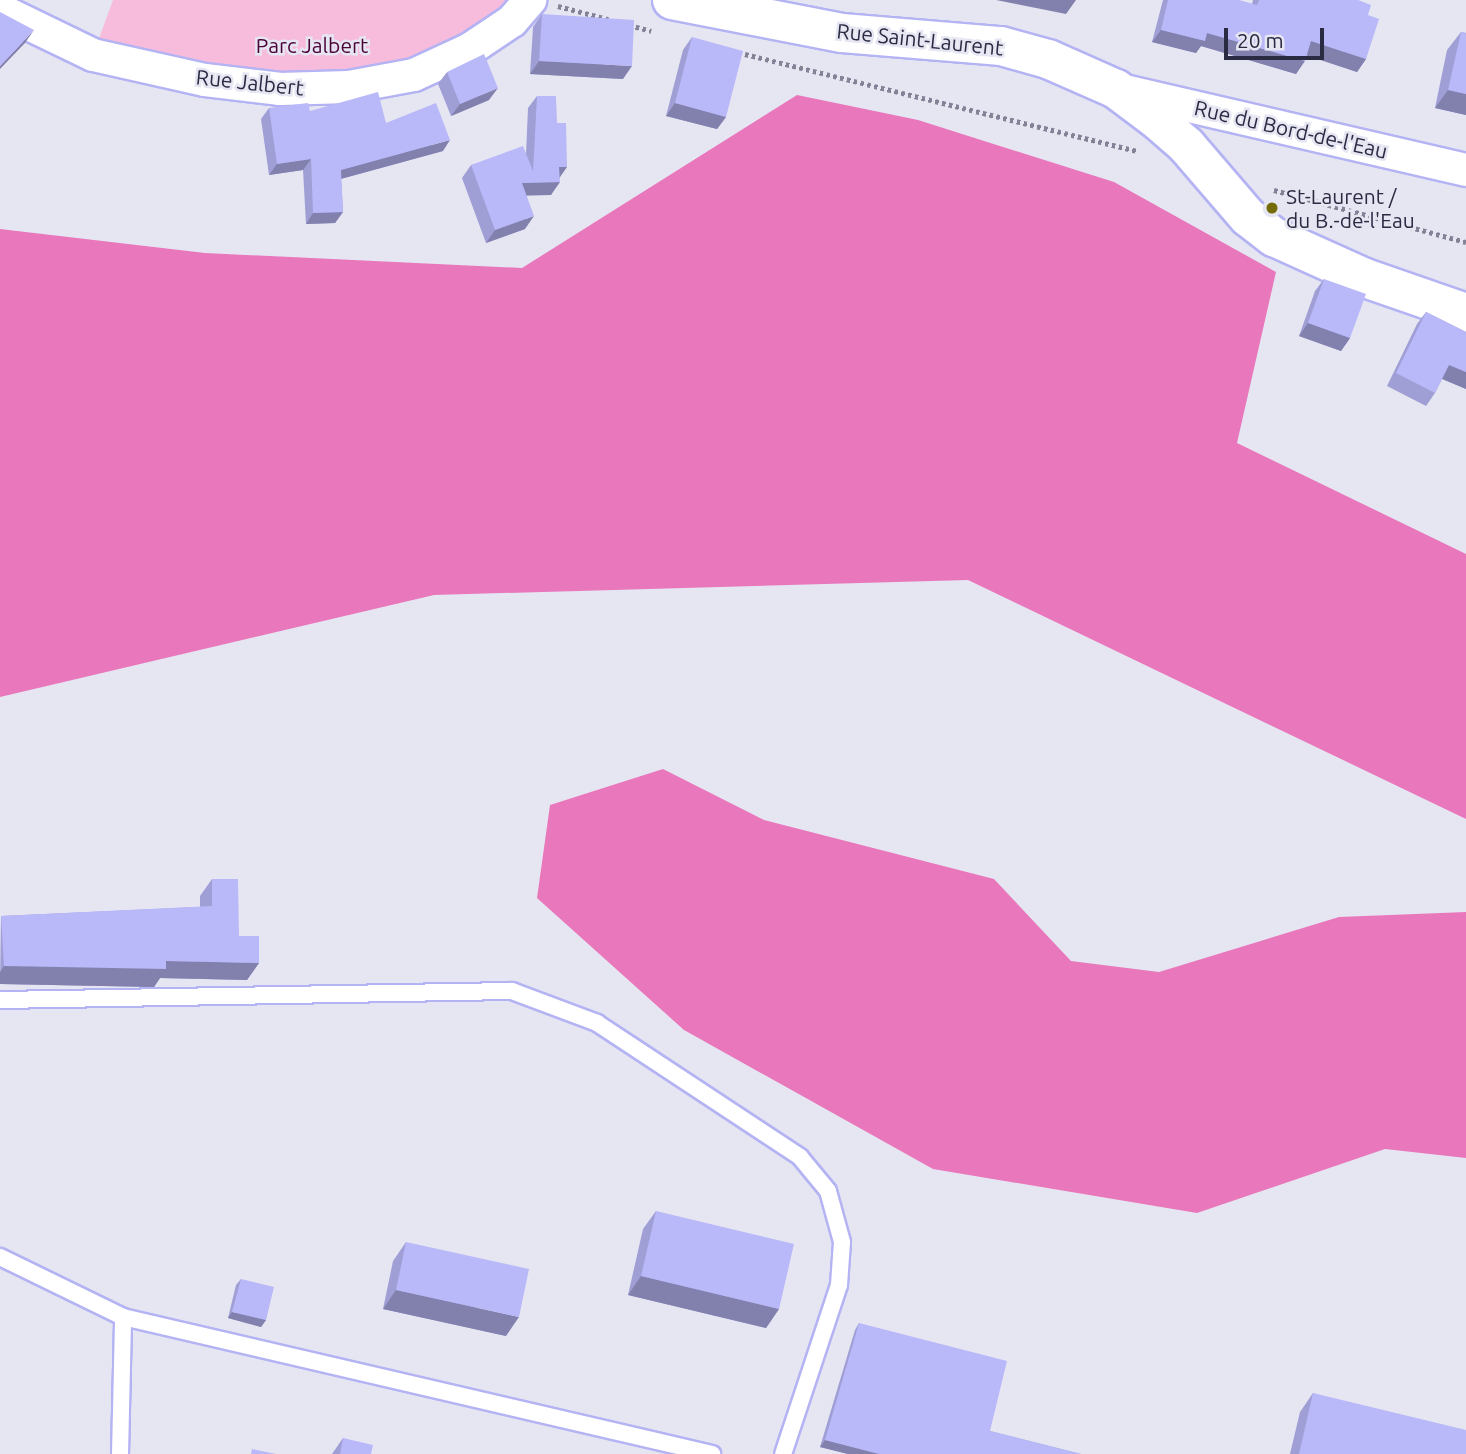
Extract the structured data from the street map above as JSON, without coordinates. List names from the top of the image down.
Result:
{
  "streets": {
    "street": ["Rue Saint-Laurent", "Rue Jalbert", "Rue du Bord-de-l'Eau"]
  },
  "crossings": [
    ["Rue Saint-Laurent", "Rue du Bord-de-l'Eau"]
  ],
  "parks": ["Parc Jalbert"],
  "places": ["St-Laurent / du B.-de-l'Eau"],
  "scale_bar": "20 m"
}
